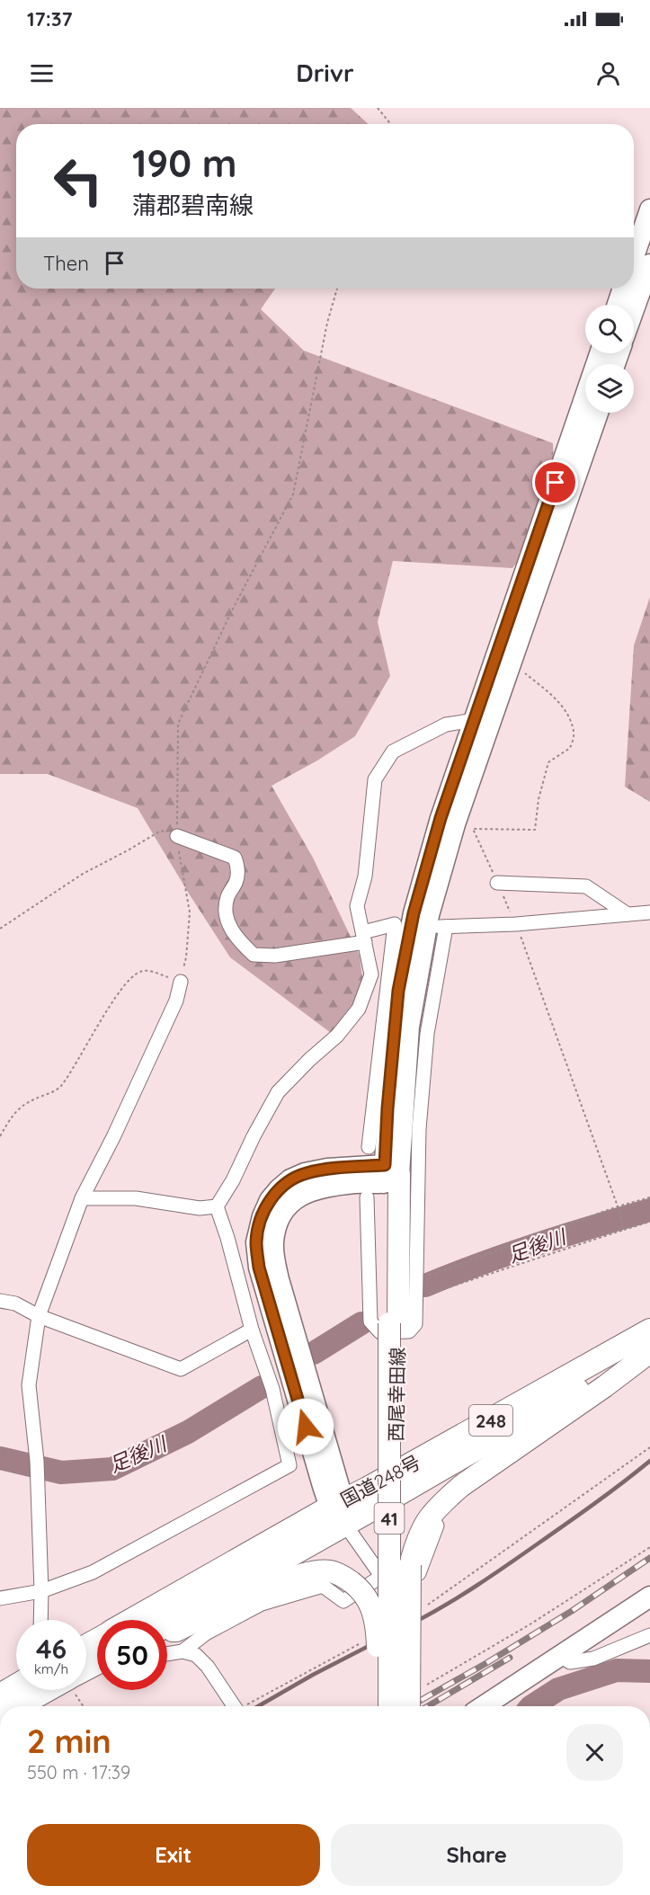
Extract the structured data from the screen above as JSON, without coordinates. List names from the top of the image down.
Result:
{
  "streets": {
    "highway": ["248", "国道248号"],
    "main road": ["西尾幸田線", "41"]
  },
  "water": ["足後川"],
  "page": {
    "status": "17:37",
    "header": "Drivr",
    "turn": ["190 m", "蒲郡碧南線"],
    "then": "Then",
    "speed": "46 km/h",
    "limit": "50",
    "heading": ["2 min", "550 m · 17:39"],
    "buttons": ["Exit", "Share"]
  }
}
